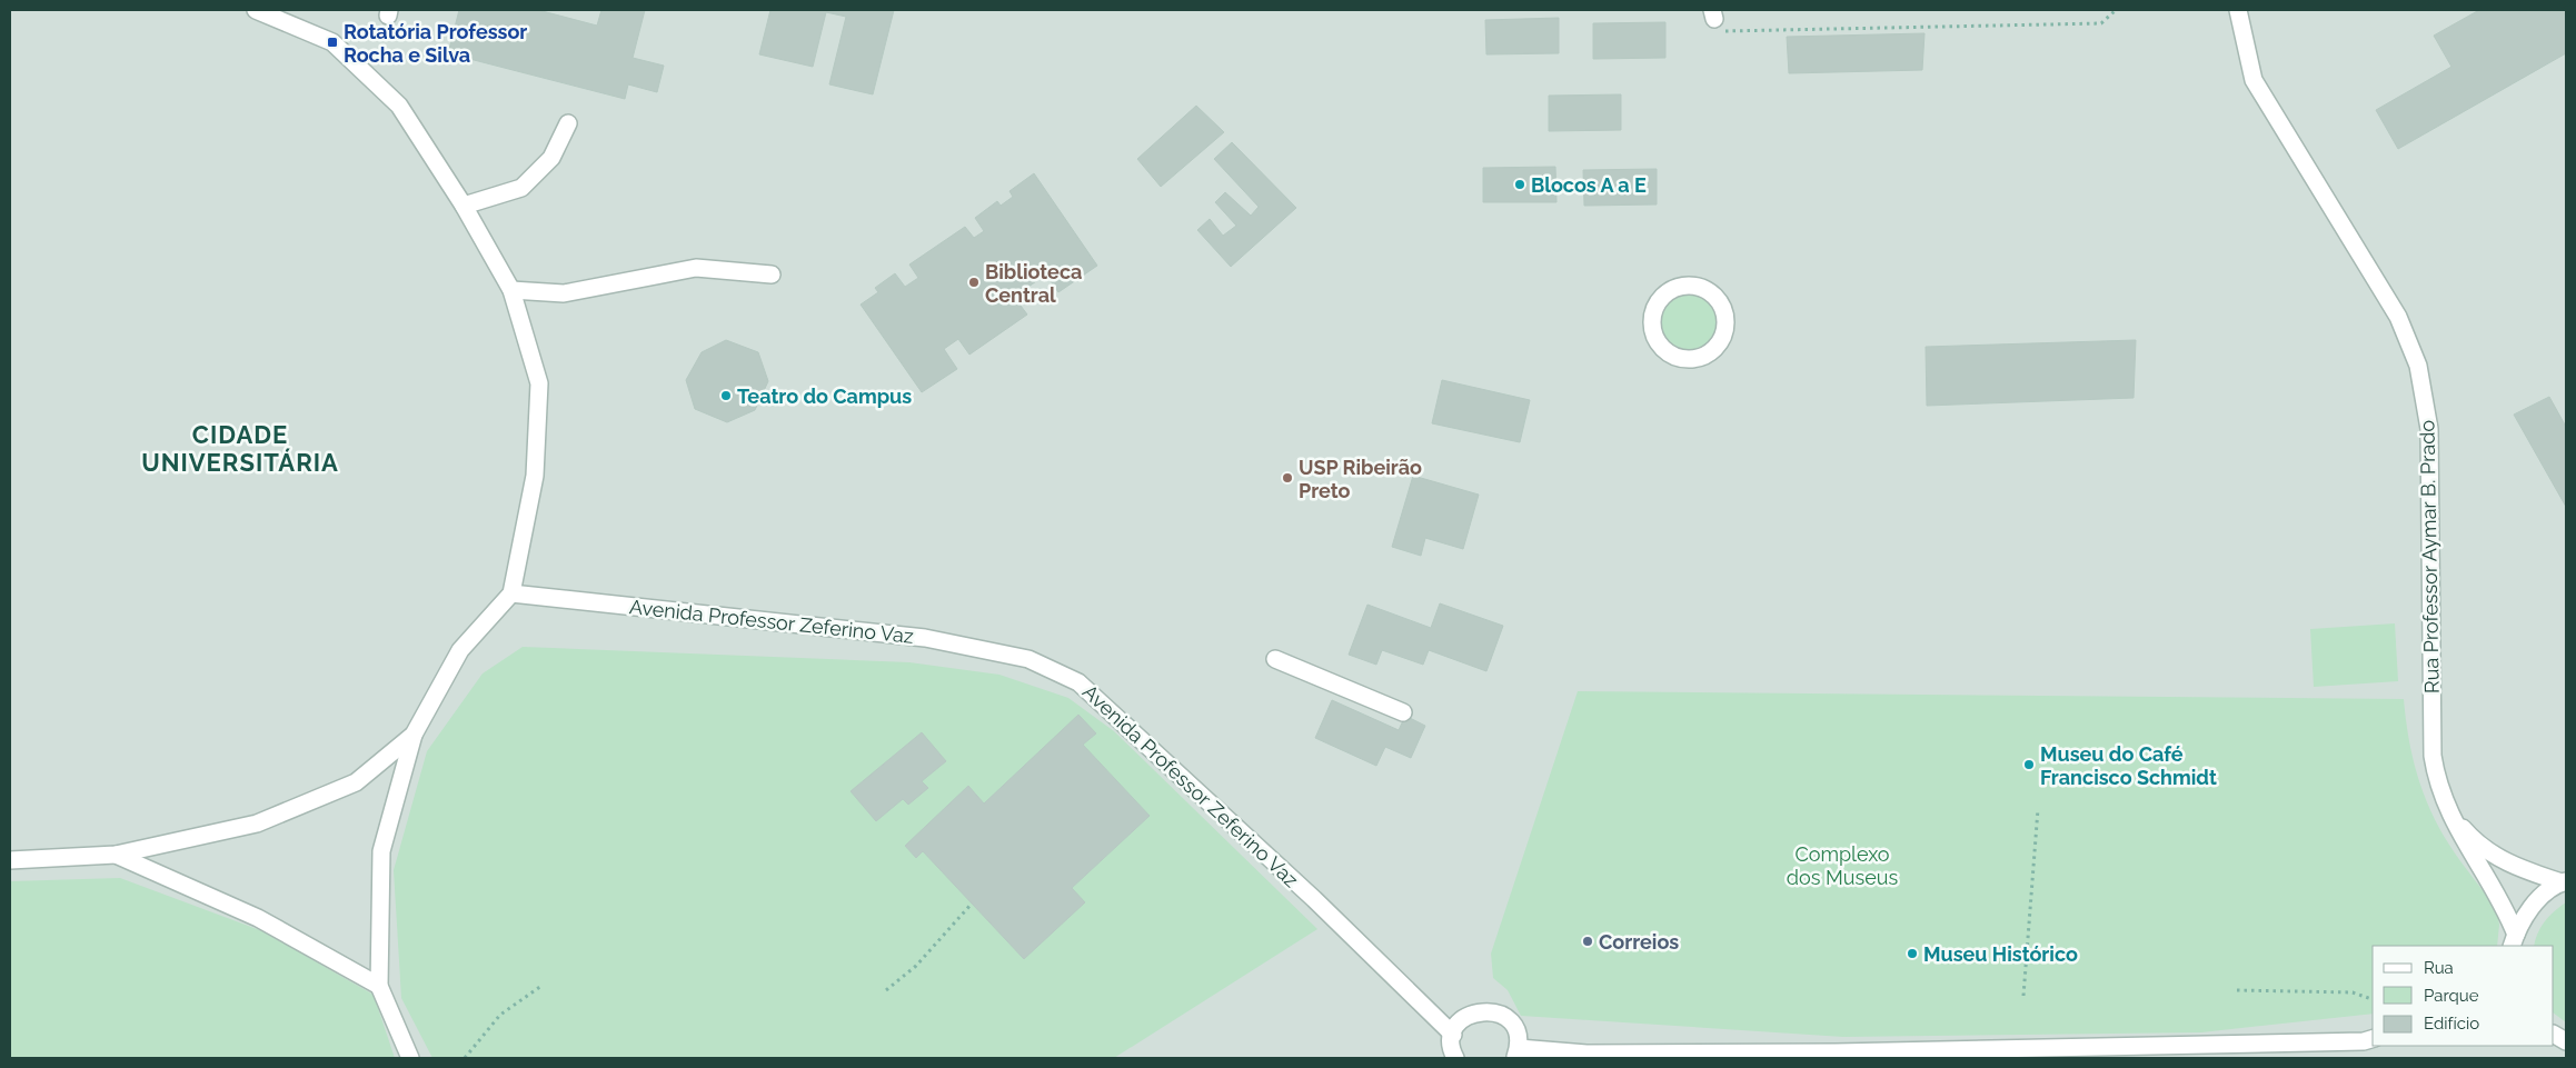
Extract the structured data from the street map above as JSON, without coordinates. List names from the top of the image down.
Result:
{
  "streets": {
    "street": ["Rua Professor Aymar B. Prado", "Avenida Professor Zeferino Vaz"]
  },
  "districts": ["CIDADE UNIVERSITÁRIA"],
  "parks": ["Complexo dos Museus"],
  "places": {
    "transit": ["Rotatória Professor Rocha e Silva"],
    "other": [
      "Blocos A a E",
      "Biblioteca Central",
      "Teatro do Campus",
      "USP Ribeirão Preto",
      "Museu do Café Francisco Schmidt",
      "Correios",
      "Museu Histórico"
    ]
  },
  "legend": ["Rua", "Parque", "Edifício"]
}
